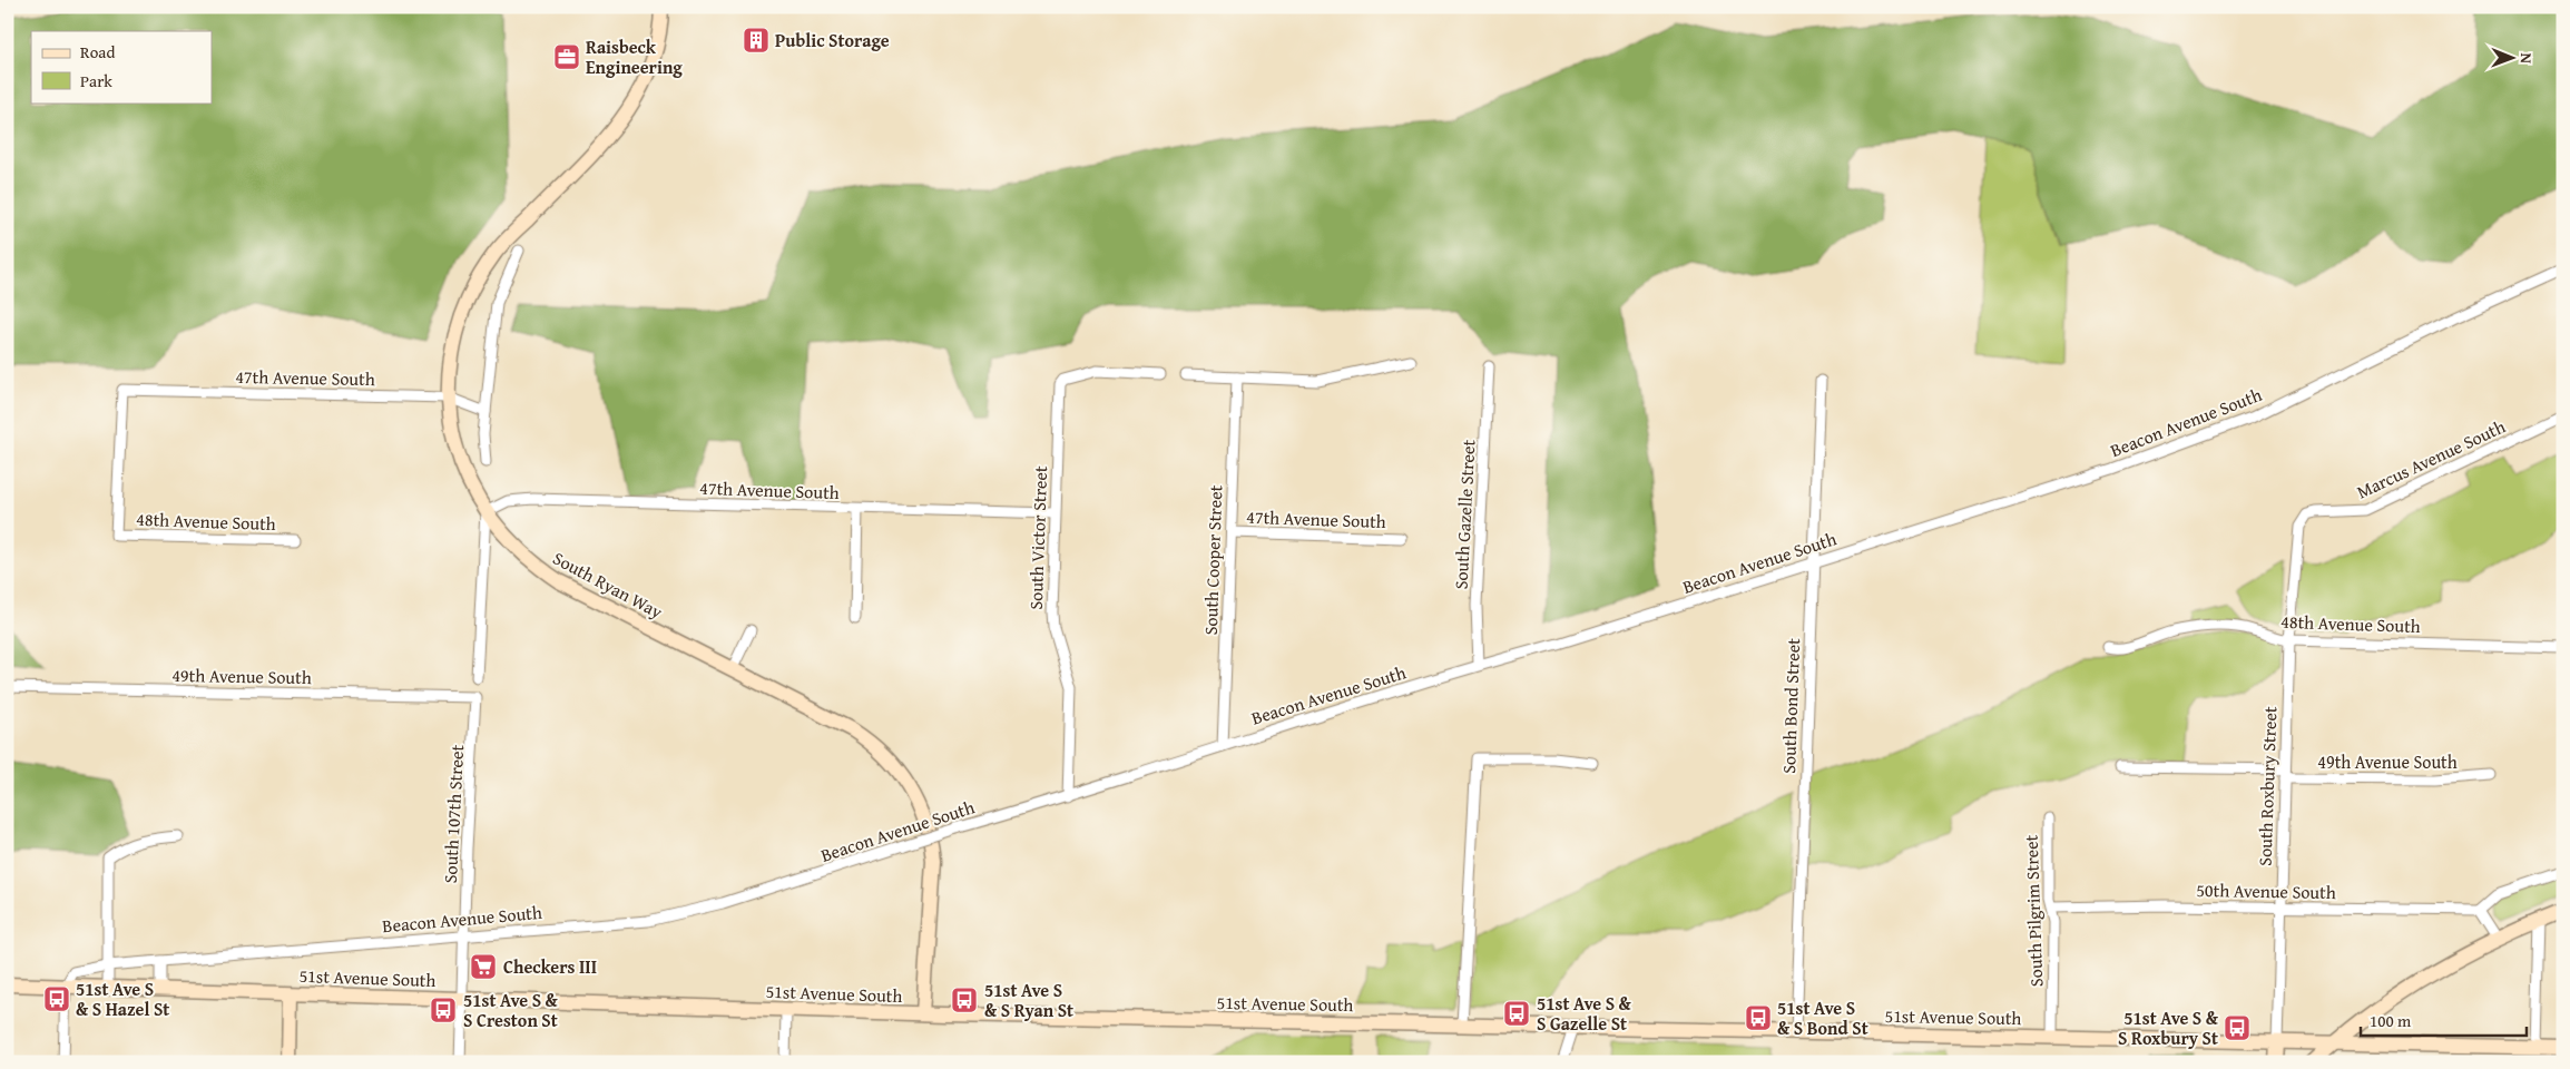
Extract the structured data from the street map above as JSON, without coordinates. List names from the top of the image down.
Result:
{
  "streets": {
    "street": [
      "47th Avenue South",
      "Beacon Avenue South",
      "Marcus Avenue South",
      "South Gazelle Street",
      "48th Avenue South",
      "South Victor Street",
      "South Cooper Street",
      "South Ryan Way",
      "49th Avenue South",
      "South Bond Street",
      "South Roxbury Street",
      "South 107th Street",
      "50th Avenue South",
      "South Pilgrim Street",
      "51st Avenue South"
    ]
  },
  "crossings": [
    ["47th Avenue South", "48th Avenue South"],
    ["47th Avenue South", "South Victor Street"],
    ["47th Avenue South", "South Cooper Street"],
    ["47th Avenue South", "South Ryan Way"],
    ["Beacon Avenue South", "South Gazelle Street"],
    ["Beacon Avenue South", "South Victor Street"],
    ["Beacon Avenue South", "South Cooper Street"],
    ["Beacon Avenue South", "South Bond Street"],
    ["Beacon Avenue South", "South 107th Street"],
    ["Beacon Avenue South", "51st Avenue South"],
    ["Marcus Avenue South", "South Roxbury Street"],
    ["48th Avenue South", "South Roxbury Street"],
    ["South Ryan Way", "51st Avenue South"],
    ["49th Avenue South", "South Roxbury Street"],
    ["49th Avenue South", "South 107th Street"],
    ["South Bond Street", "51st Avenue South"],
    ["South Roxbury Street", "50th Avenue South"],
    ["South Roxbury Street", "51st Avenue South"],
    ["South 107th Street", "51st Avenue South"],
    ["50th Avenue South", "South Pilgrim Street"],
    ["South Pilgrim Street", "51st Avenue South"]
  ],
  "places": {
    "building": ["Public Storage"],
    "office": ["Raisbeck Engineering"],
    "supermarket": ["Checkers III"],
    "bus stop": [
      "51st Ave S & S Hazel St",
      "51st Ave S & S Ryan St",
      "51st Ave S & S Creston St",
      "51st Ave S & S Gazelle St",
      "51st Ave S & S Bond St",
      "51st Ave S & S Roxbury St"
    ]
  },
  "legend": ["Road", "Park"],
  "scale_bar": "100 m",
  "north": "right"
}
